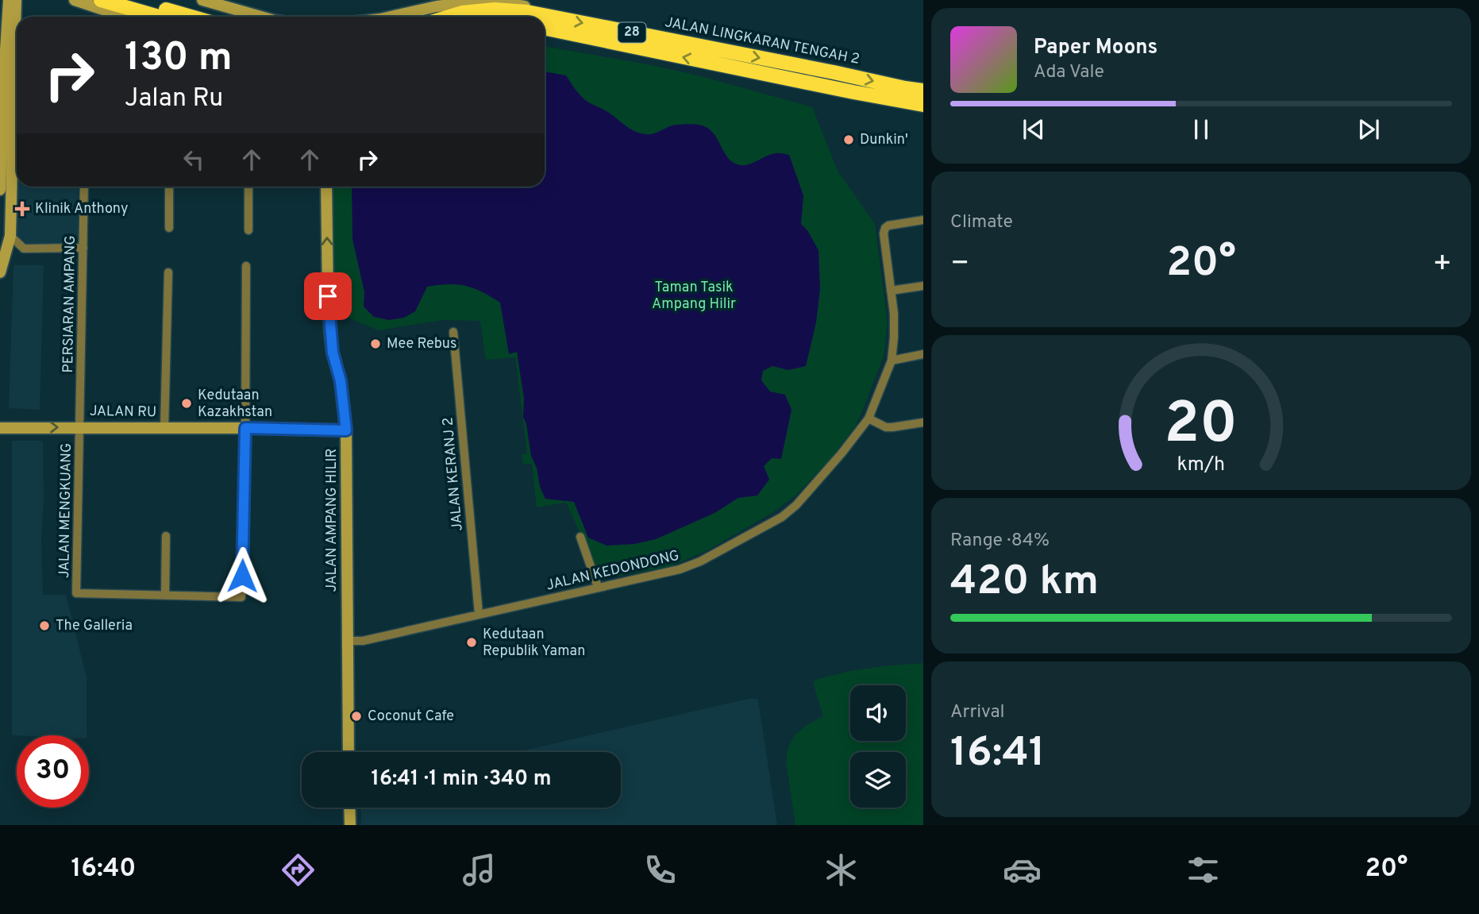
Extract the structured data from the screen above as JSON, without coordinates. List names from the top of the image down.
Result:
{
  "streets": {
    "highway": ["28", "JALAN LINGKARAN TENGAH 2"],
    "street": [
      "PERSIARAN AMPANG",
      "JALAN RU",
      "JALAN KERANJ 2",
      "JALAN MENGKUANG",
      "JALAN AMPANG HILIR",
      "JALAN KEDONDONG"
    ]
  },
  "crossings": [
    ["PERSIARAN AMPANG", "JALAN RU"],
    ["PERSIARAN AMPANG", "JALAN MENGKUANG"],
    ["JALAN RU", "JALAN MENGKUANG"],
    ["JALAN RU", "JALAN AMPANG HILIR"],
    ["JALAN KERANJ 2", "JALAN KEDONDONG"],
    ["JALAN AMPANG HILIR", "JALAN KEDONDONG"]
  ],
  "parks": ["Taman Tasik Ampang Hilir"],
  "places": {
    "other": [
      "Dunkin'",
      "Mee Rebus",
      "Kedutaan Kazakhstan",
      "The Galleria",
      "Kedutaan Republik Yaman",
      "Coconut Cafe"
    ],
    "health": ["Klinik Anthony"]
  },
  "page": {
    "turn": ["130 m", "Jalan Ru"],
    "song": ["Paper Moons", "Ada Vale"],
    "tile": [
      "Climate",
      ["Range · 84%", "420 km"],
      ["Arrival", "16:41"]
    ],
    "heat": ["−", "20°", "+"],
    "limit": "30",
    "trip": "16:41 · 1 min · 340 m",
    "tabs": ["16:40", "20°"],
    "gauge": ["20", "km/h"]
  }
}
